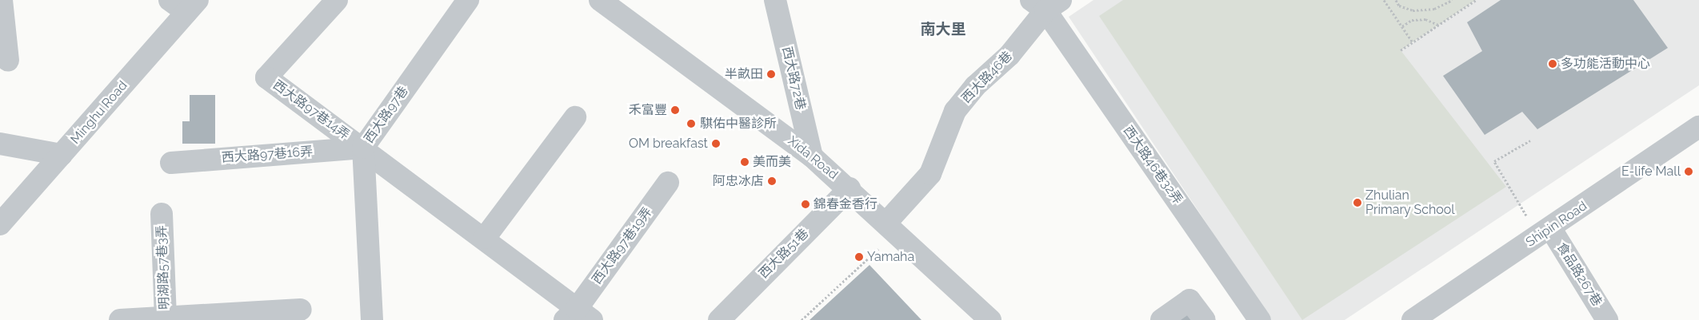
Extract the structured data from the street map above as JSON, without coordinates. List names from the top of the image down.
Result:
{
  "streets": {
    "street": [
      "西大路46巷",
      "西大路72巷",
      "西大路97巷14弄",
      "Minghu Road",
      "西大路97巷",
      "西大路97巷16弄",
      "Xida Road",
      "西大路46巷32弄",
      "Shipin Road",
      "西大路97巷19弄",
      "西大路51巷",
      "明湖路57巷3弄",
      "食品路267巷"
    ]
  },
  "crossings": [
    ["西大路46巷", "Xida Road"],
    ["西大路46巷", "西大路46巷32弄"],
    ["西大路72巷", "Xida Road"],
    ["西大路97巷14弄", "西大路97巷"],
    ["西大路97巷14弄", "西大路97巷16弄"],
    ["西大路97巷14弄", "西大路97巷19弄"],
    ["西大路97巷", "西大路97巷16弄"],
    ["西大路97巷", "西大路97巷19弄"],
    ["西大路97巷16弄", "西大路97巷19弄"],
    ["Xida Road", "西大路51巷"],
    ["Shipin Road", "食品路267巷"]
  ],
  "districts": ["南大里"],
  "places": [
    "多功能活動中心",
    "半畝田",
    "禾富豐",
    "騏佑中醫診所",
    "OM breakfast",
    "美而美",
    "E-life Mall",
    "阿忠冰店",
    "Zhulian Primary School",
    "錦春金香行",
    "Yamaha"
  ]
}
